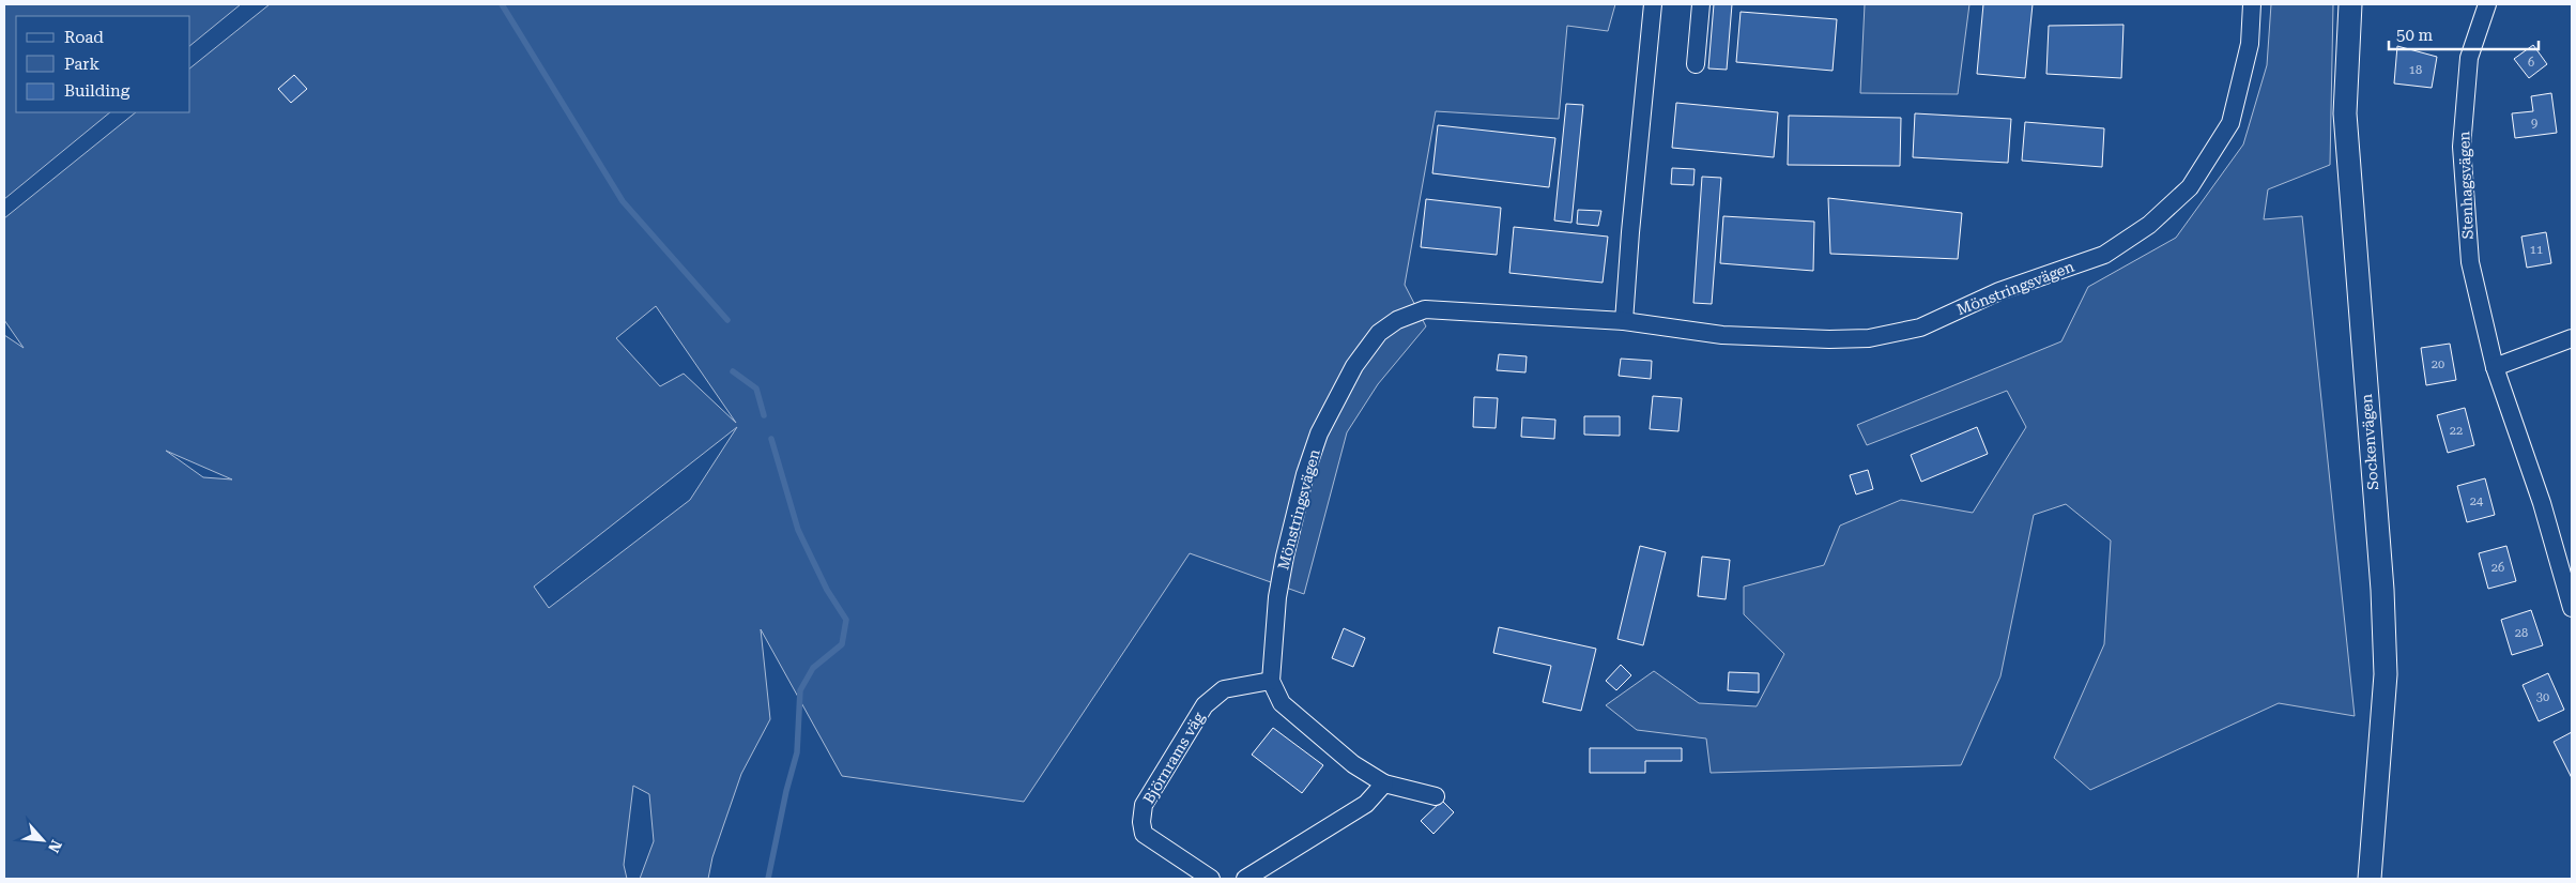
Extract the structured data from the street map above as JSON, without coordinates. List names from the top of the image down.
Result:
{
  "streets": {
    "street": [
      "Stenhagsvägen",
      "Mönstringsvägen",
      "Sockenvägen",
      "Björnrams väg"
    ]
  },
  "crossings": [
    ["Mönstringsvägen", "Björnrams väg"]
  ],
  "house_numbers": [
    "6",
    "18",
    "9",
    "11",
    "20",
    "22",
    "24",
    "26",
    "28",
    "30"
  ],
  "legend": ["Road", "Park", "Building"],
  "scale_bar": "50 m",
  "north": "bottom right"
}
